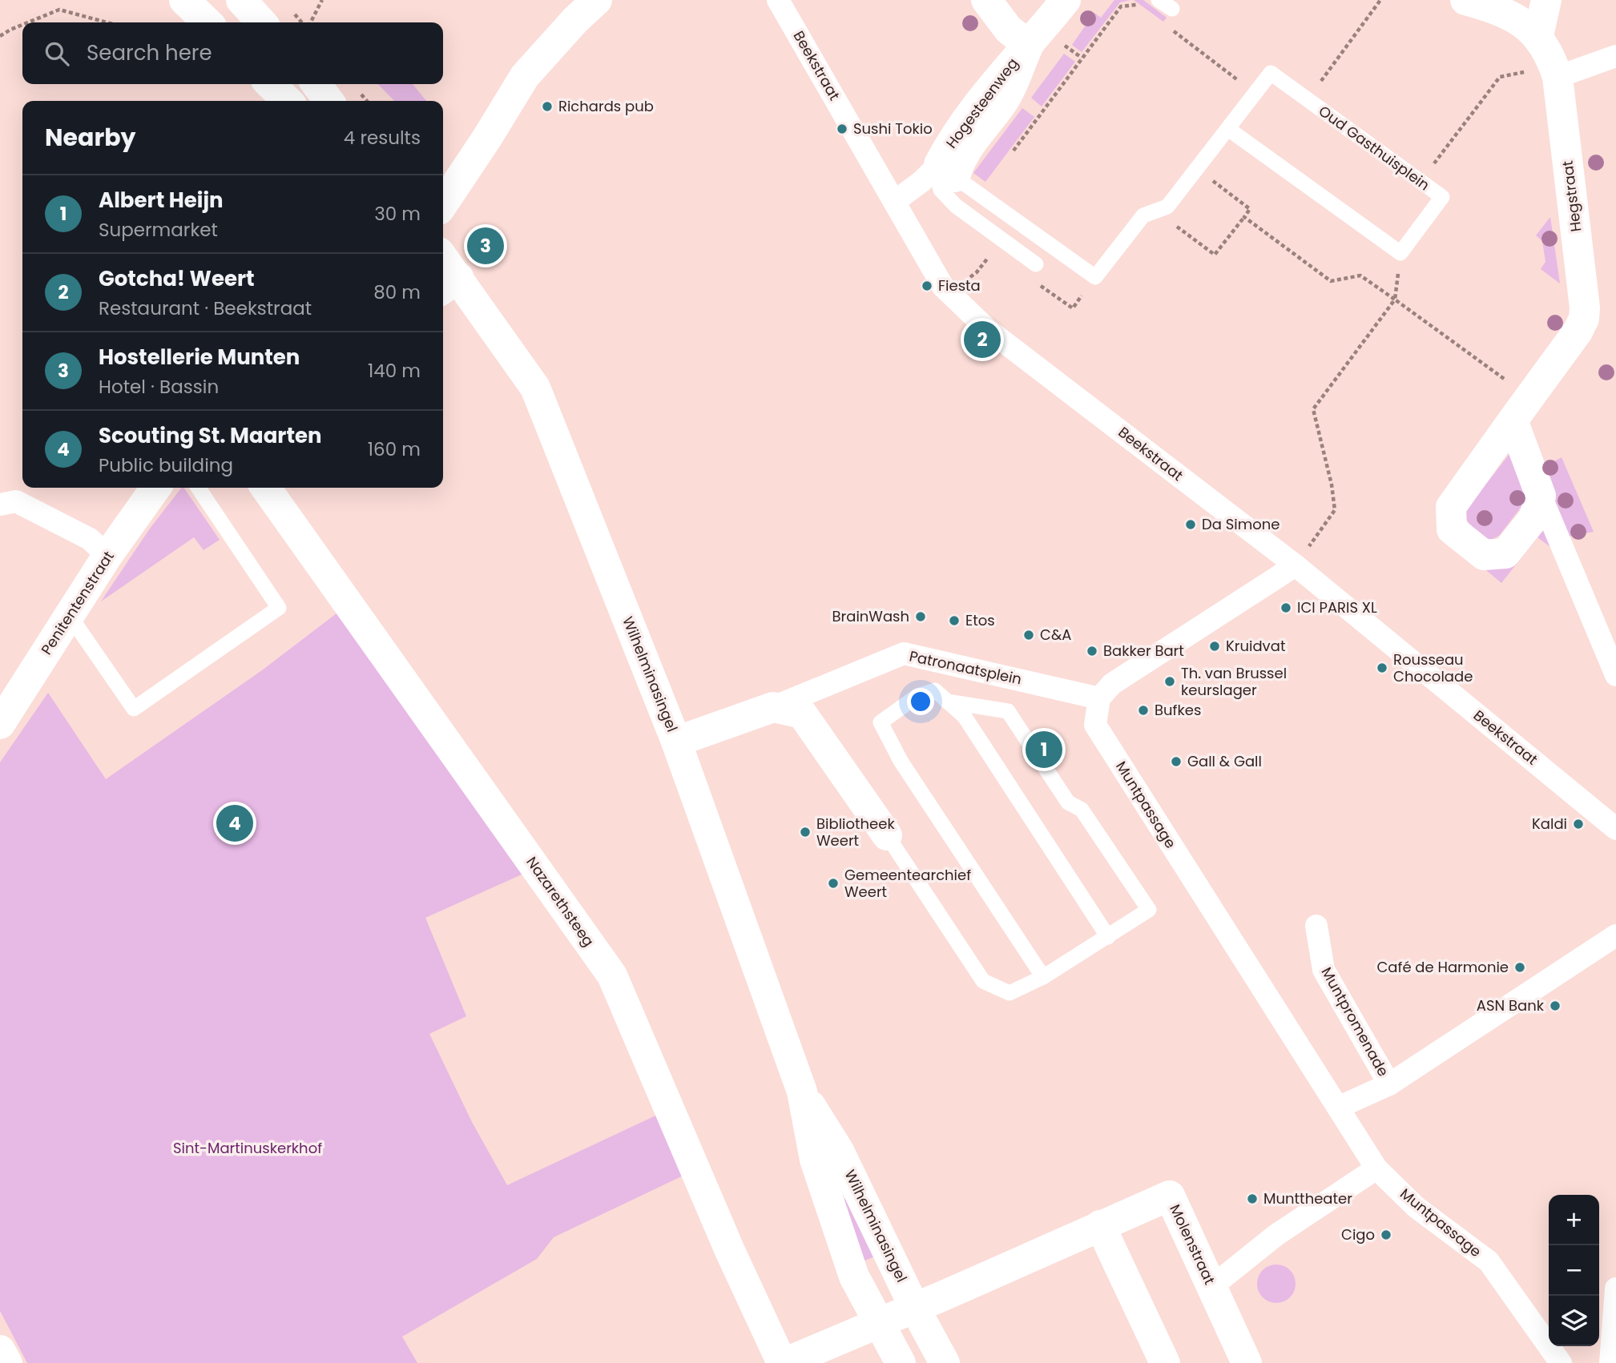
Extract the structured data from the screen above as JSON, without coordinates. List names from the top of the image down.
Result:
{
  "streets": {
    "street": [
      "Beekstraat",
      "Hogesteenweg",
      "Hegstraat",
      "Penitentenstraat",
      "Patronaatsplein",
      "Wilhelminasingel",
      "Muntpassage",
      "Nazarethsteeg",
      "Muntpromenade",
      "Molenstraat"
    ],
    "lane": ["Oud Gasthuisplein"]
  },
  "crossings": [
    ["Beekstraat", "Hogesteenweg"],
    ["Hogesteenweg", "Oud Gasthuisplein"],
    ["Patronaatsplein", "Wilhelminasingel"],
    ["Patronaatsplein", "Muntpassage"],
    ["Wilhelminasingel", "Molenstraat"],
    ["Muntpassage", "Muntpromenade"],
    ["Nazarethsteeg", "Molenstraat"]
  ],
  "parks": ["Sint-Martinuskerkhof"],
  "places": [
    "Richards pub",
    "Sushi Tokio",
    "Fiesta",
    "Da Simone",
    "ICI PARIS XL",
    "BrainWash",
    "Etos",
    "C&A",
    "Kruidvat",
    "Bakker Bart",
    "Rousseau Chocolade",
    "Th. van Brussel keurslager",
    "Bufkes",
    "Gall & Gall",
    "Kaldi",
    "Bibliotheek Weert",
    "Gemeentearchief Weert",
    "Café de Harmonie",
    "ASN Bank",
    "Munttheater",
    "Cigo"
  ],
  "page": {
    "search": "Search here",
    "heading": ["Nearby", "4 results"],
    "list": [
      {
        "mark": "1",
        "name": "Albert Heijn",
        "note": "Supermarket",
        "value": "30 m"
      },
      {
        "mark": "2",
        "name": "Gotcha! Weert",
        "note": "Restaurant · Beekstraat",
        "value": "80 m"
      },
      {
        "mark": "3",
        "name": "Hostellerie Munten",
        "note": "Hotel · Bassin",
        "value": "140 m"
      },
      {
        "mark": "4",
        "name": "Scouting St. Maarten",
        "note": "Public building",
        "value": "160 m"
      }
    ],
    "pins": [
      "3",
      "2",
      "1",
      "4"
    ],
    "map_buttons": ["+", "−"]
  }
}
